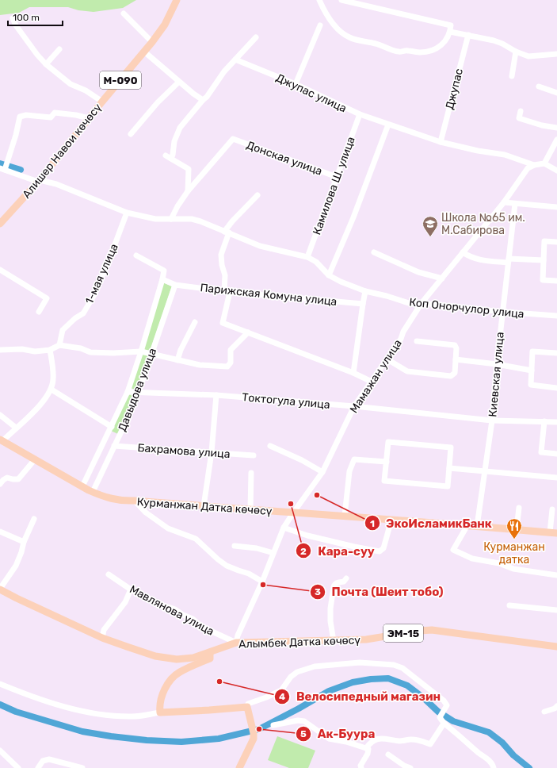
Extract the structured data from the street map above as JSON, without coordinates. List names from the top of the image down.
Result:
{
  "streets": {
    "main road": [
      "М-090",
      "Алишер Навои көчөсү",
      "Курманжан Датка көчөсү",
      "ЭМ-15",
      "Алымбек Датка көчөсү"
    ],
    "street": [
      "Джупас",
      "Джупас улица",
      "Донская улица",
      "Камилова Ш. улица",
      "1-мая улица",
      "Парижская Комуна улица",
      "Коп Онорчулор улица",
      "Киевская улица",
      "Мамажан улица",
      "Давыдова улица",
      "Токтогула улица",
      "Бахрамова улица",
      "Мавлянова улица"
    ]
  },
  "crossings": [
    ["Джупас", "Джупас улица"],
    ["Джупас улица", "Камилова Ш. улица"],
    ["Джупас улица", "Мамажан улица"],
    ["Алишер Навои көчөсү", "Коп Онорчулор улица"],
    ["Донская улица", "Камилова Ш. улица"],
    ["Камилова Ш. улица", "Коп Онорчулор улица"],
    ["1-мая улица", "Коп Онорчулор улица"],
    ["Парижская Комуна улица", "Давыдова улица"],
    ["Коп Онорчулор улица", "Киевская улица"],
    ["Коп Онорчулор улица", "Мамажан улица"],
    ["Киевская улица", "Токтогула улица"],
    ["Киевская улица", "Курманжан Датка көчөсү"],
    ["Мамажан улица", "Токтогула улица"],
    ["Мамажан улица", "Курманжан Датка көчөсү"],
    ["Мамажан улица", "Мавлянова улица"],
    ["Мамажан улица", "Алымбек Датка көчөсү"],
    ["Давыдова улица", "Токтогула улица"],
    ["Давыдова улица", "Бахрамова улица"],
    ["Давыдова улица", "Курманжан Датка көчөсү"],
    ["Мавлянова улица", "Алымбек Датка көчөсү"]
  ],
  "places": {
    "school or university": ["Школа №65 им. М.Сабирова"],
    "other": [
      "ЭкоИсламикБанк",
      "Кара-суу",
      "Почта (Шеит тобо)",
      "Велосипедный магазин",
      "Ак-Буура"
    ],
    "restaurant": ["Курманжан датка"]
  },
  "scale_bar": "100 m"
}
